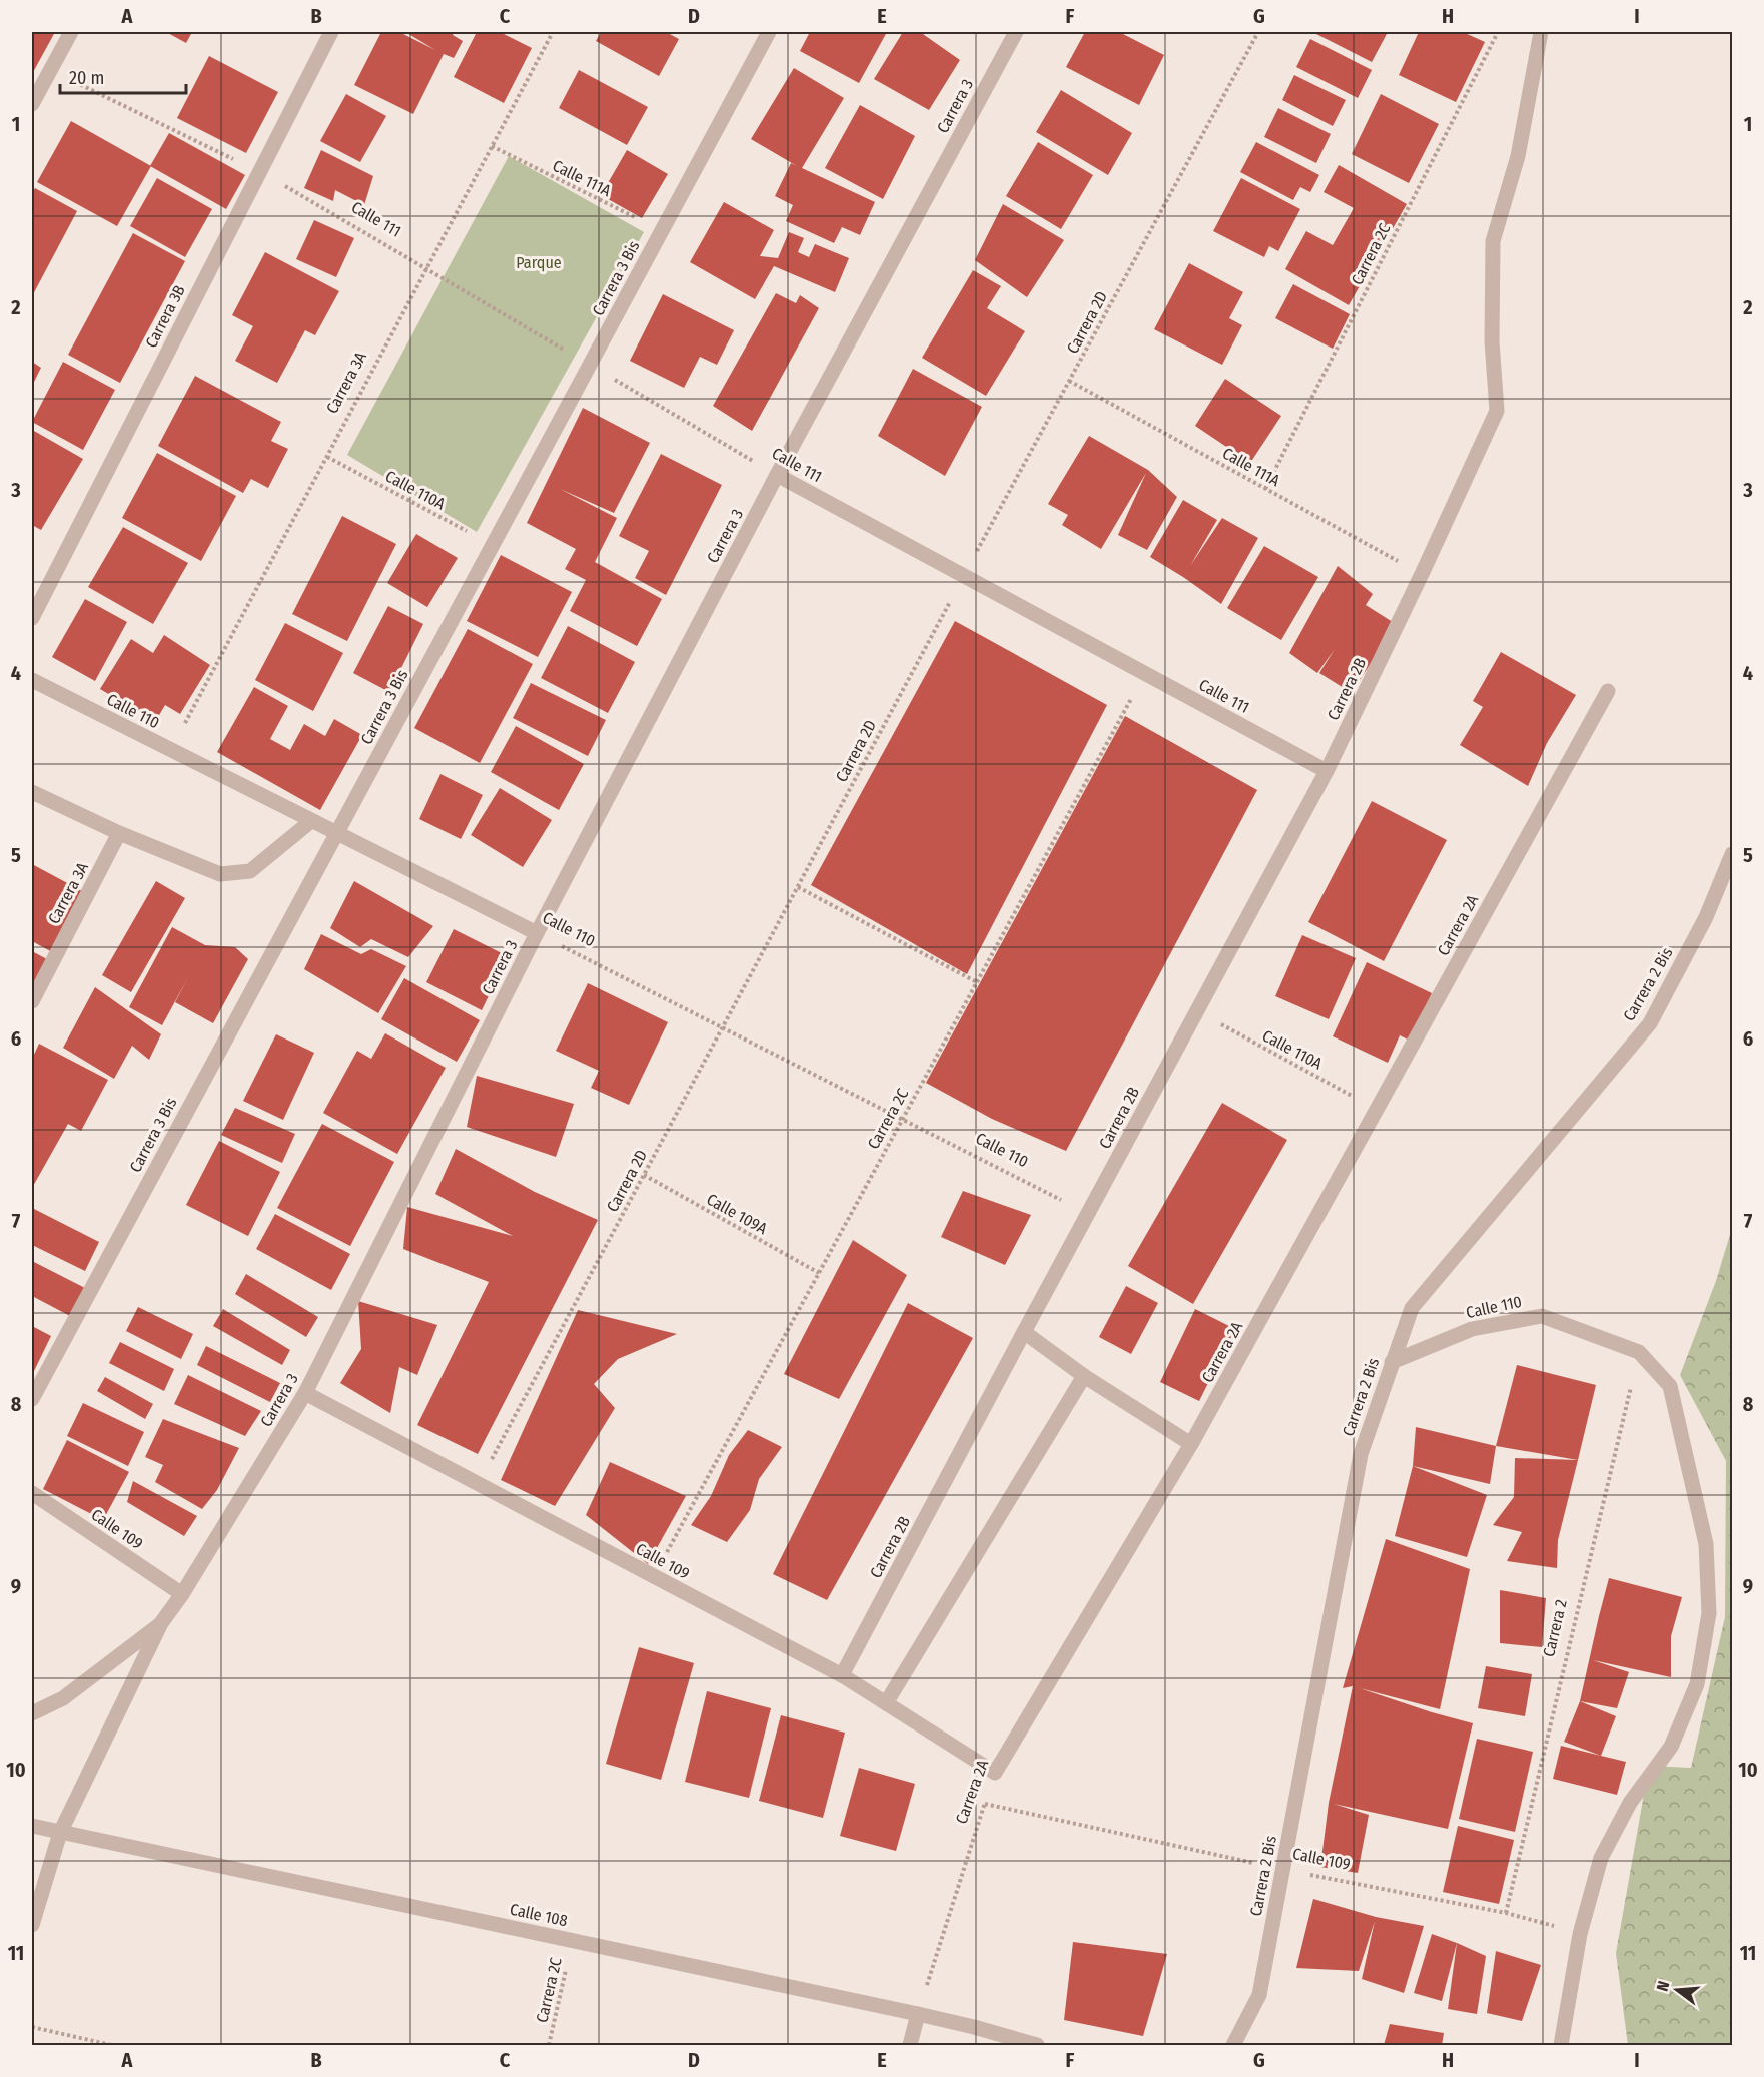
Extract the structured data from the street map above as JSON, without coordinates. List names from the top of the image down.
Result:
{
  "streets": {
    "street": [
      "Carrera 3",
      "Calle 111",
      "Carrera 3 Bis",
      "Carrera 3B",
      "Carrera 3A",
      "Carrera 2B",
      "Calle 110",
      "Carrera 2A",
      "Carrera 2 Bis",
      "Calle 109",
      "Calle 108"
    ],
    "path": [
      "Calle 111A",
      "Carrera 2C",
      "Carrera 2D",
      "Calle 110A",
      "Calle 109A",
      "Carrera 2"
    ]
  },
  "crossings": [
    ["Carrera 3", "Calle 111"],
    ["Carrera 3", "Calle 110"],
    ["Carrera 3", "Calle 109"],
    ["Carrera 3", "Calle 108"],
    ["Calle 111A", "Carrera 2C"],
    ["Calle 111A", "Carrera 3 Bis"],
    ["Calle 111A", "Carrera 2D"],
    ["Calle 111A", "Carrera 3A"],
    ["Calle 111A", "Carrera 2B"],
    ["Calle 111", "Carrera 2C"],
    ["Calle 111", "Carrera 3 Bis"],
    ["Calle 111", "Carrera 3B"],
    ["Calle 111", "Carrera 2D"],
    ["Calle 111", "Carrera 3A"],
    ["Calle 111", "Carrera 2B"],
    ["Carrera 2C", "Calle 110"],
    ["Carrera 2C", "Calle 109A"],
    ["Carrera 2C", "Calle 109"],
    ["Carrera 2C", "Calle 108"],
    ["Carrera 3 Bis", "Calle 110A"],
    ["Carrera 3 Bis", "Calle 110"],
    ["Carrera 2D", "Calle 110"],
    ["Carrera 2D", "Calle 109A"],
    ["Carrera 2D", "Calle 109"],
    ["Carrera 3A", "Calle 110A"],
    ["Carrera 3A", "Calle 110"],
    ["Calle 110A", "Carrera 2B"],
    ["Calle 110A", "Carrera 2A"],
    ["Carrera 2B", "Calle 110"],
    ["Carrera 2B", "Calle 109"],
    ["Calle 110", "Carrera 2 Bis"],
    ["Calle 110", "Carrera 2"],
    ["Carrera 2A", "Calle 109"],
    ["Carrera 2A", "Calle 108"],
    ["Carrera 2 Bis", "Calle 109"],
    ["Calle 109", "Carrera 2"]
  ],
  "parks": ["Parque"],
  "scale_bar": "20 m",
  "north": "left",
  "grid": {
    "columns": [
      "A",
      "B",
      "C",
      "D",
      "E",
      "F",
      "G",
      "H",
      "I"
    ],
    "rows": [
      "1",
      "2",
      "3",
      "4",
      "5",
      "6",
      "7",
      "8",
      "9",
      "10",
      "11"
    ]
  }
}
